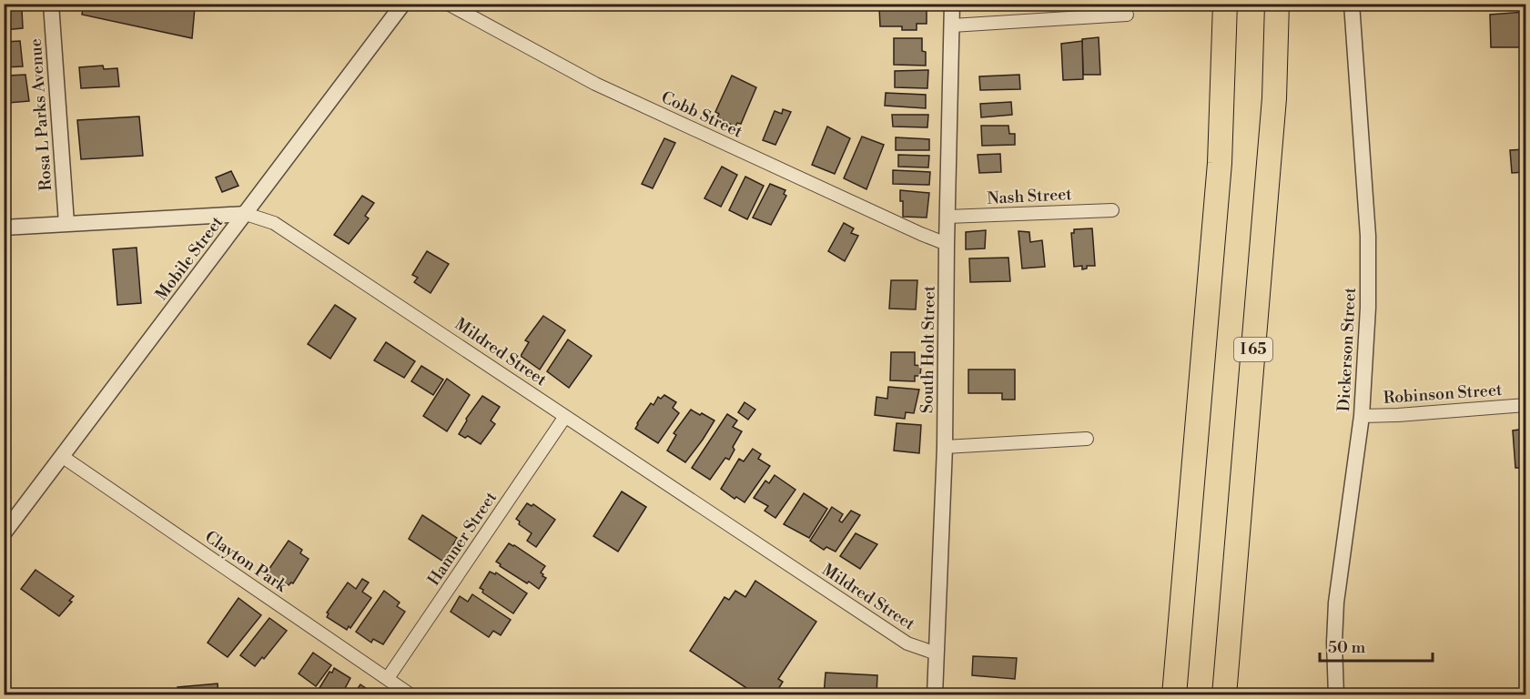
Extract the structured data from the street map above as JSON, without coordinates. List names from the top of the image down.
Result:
{
  "streets": {
    "highway": ["I 65"],
    "street": [
      "Rosa L Parks Avenue",
      "Cobb Street",
      "Nash Street",
      "Mobile Street",
      "South Holt Street",
      "Dickerson Street",
      "Mildred Street",
      "Robinson Street",
      "Hamner Street",
      "Clayton Park"
    ]
  },
  "crossings": [
    ["Rosa L Parks Avenue", "Mildred Street"],
    ["Cobb Street", "South Holt Street"],
    ["Nash Street", "South Holt Street"],
    ["Mobile Street", "Mildred Street"],
    ["Mobile Street", "Clayton Park"],
    ["South Holt Street", "Mildred Street"],
    ["Dickerson Street", "Robinson Street"],
    ["Mildred Street", "Hamner Street"],
    ["Hamner Street", "Clayton Park"]
  ],
  "scale_bar": "50 m"
}
